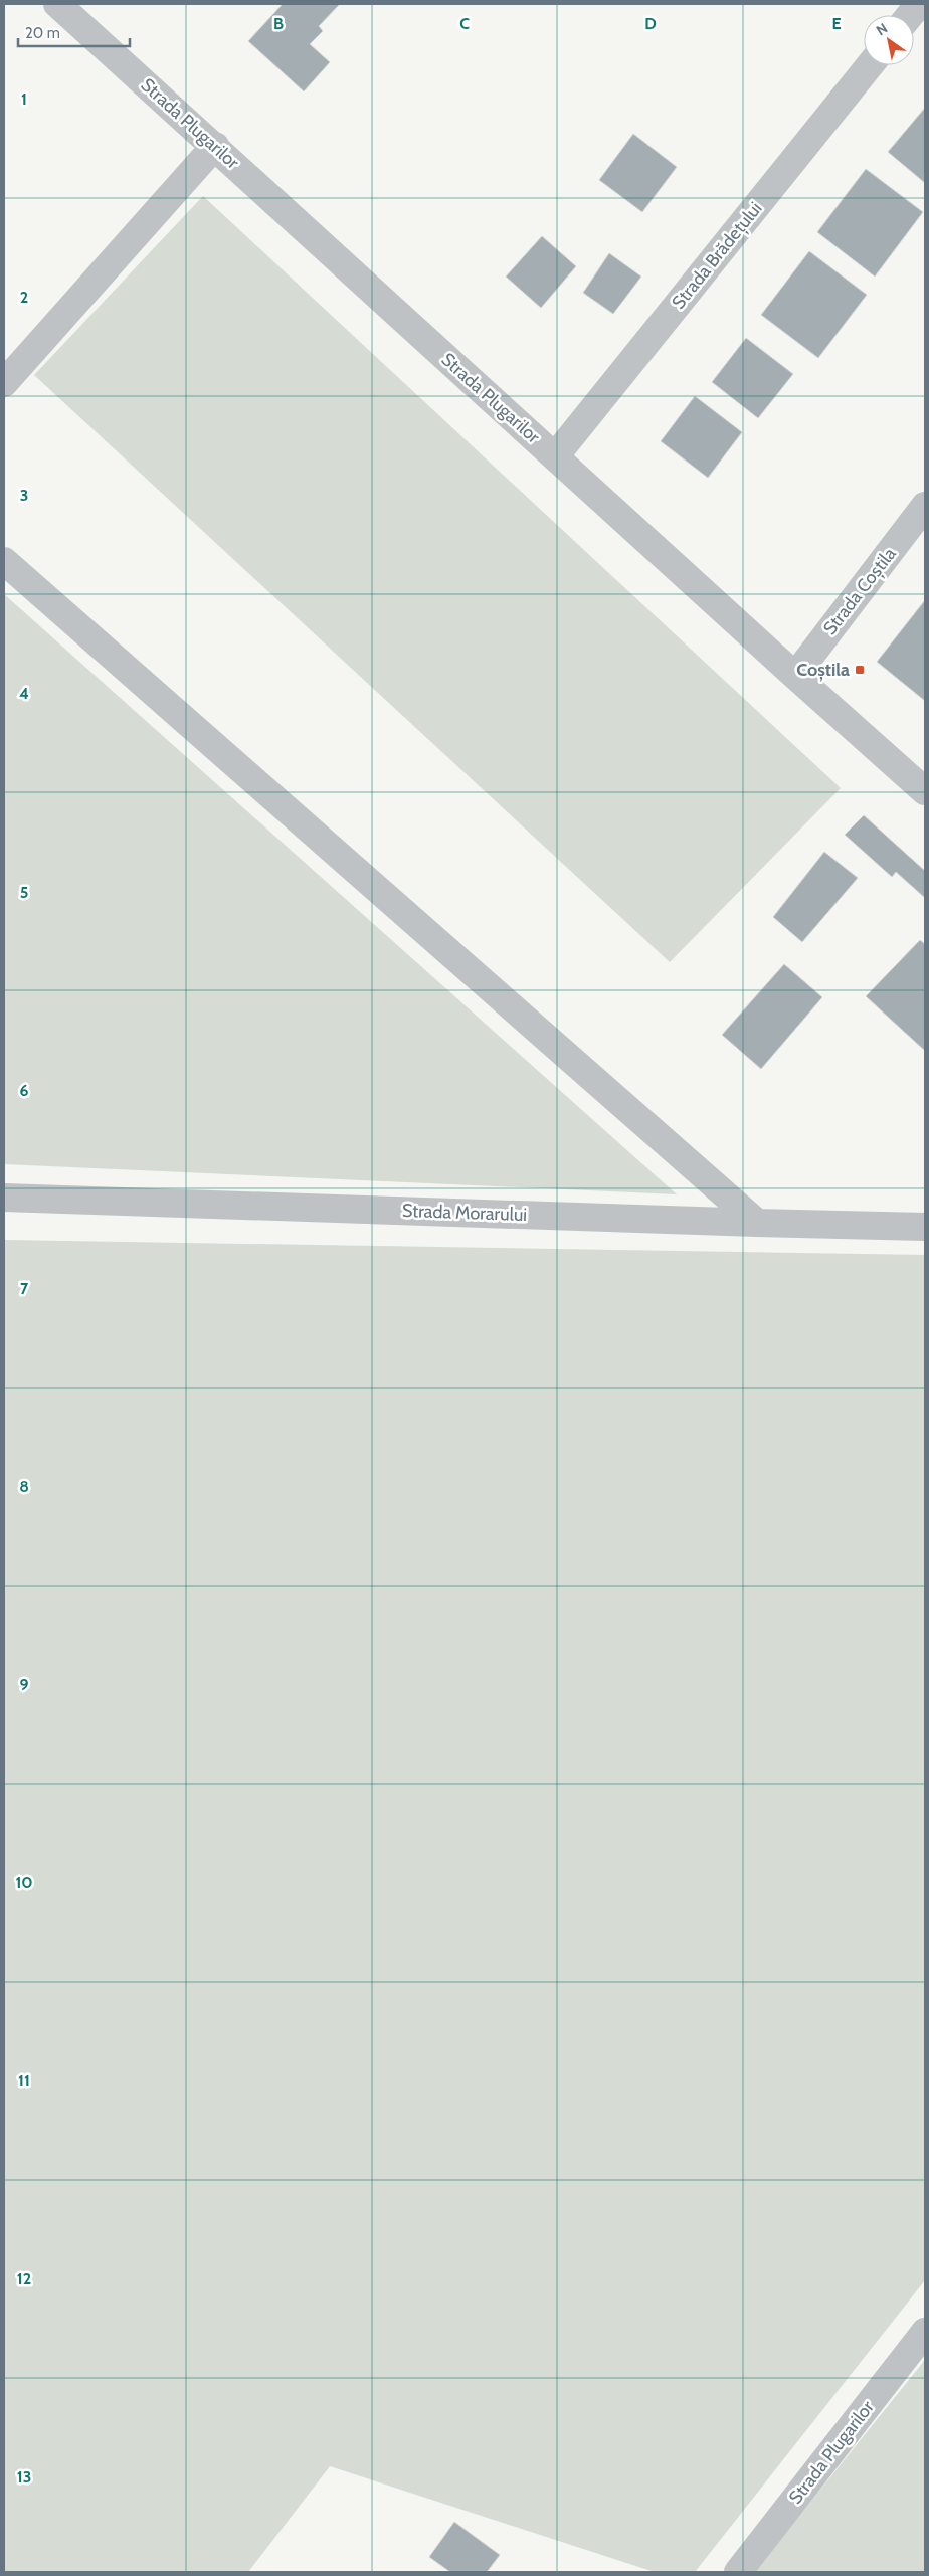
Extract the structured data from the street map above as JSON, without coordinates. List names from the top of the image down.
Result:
{
  "streets": {
    "street": [
      "Strada Plugarilor",
      "Strada Brădețului",
      "Strada Coștila",
      "Strada Morarului"
    ]
  },
  "crossings": [
    ["Strada Plugarilor", "Strada Brădețului"],
    ["Strada Plugarilor", "Strada Coștila"]
  ],
  "places": {
    "transit": ["Coștila"]
  },
  "scale_bar": "20 m",
  "north": "top left",
  "grid": {
    "columns": [
      "B",
      "C",
      "D",
      "E"
    ],
    "rows": [
      "1",
      "2",
      "3",
      "4",
      "5",
      "6",
      "7",
      "8",
      "9",
      "10",
      "11",
      "12",
      "13"
    ]
  }
}
